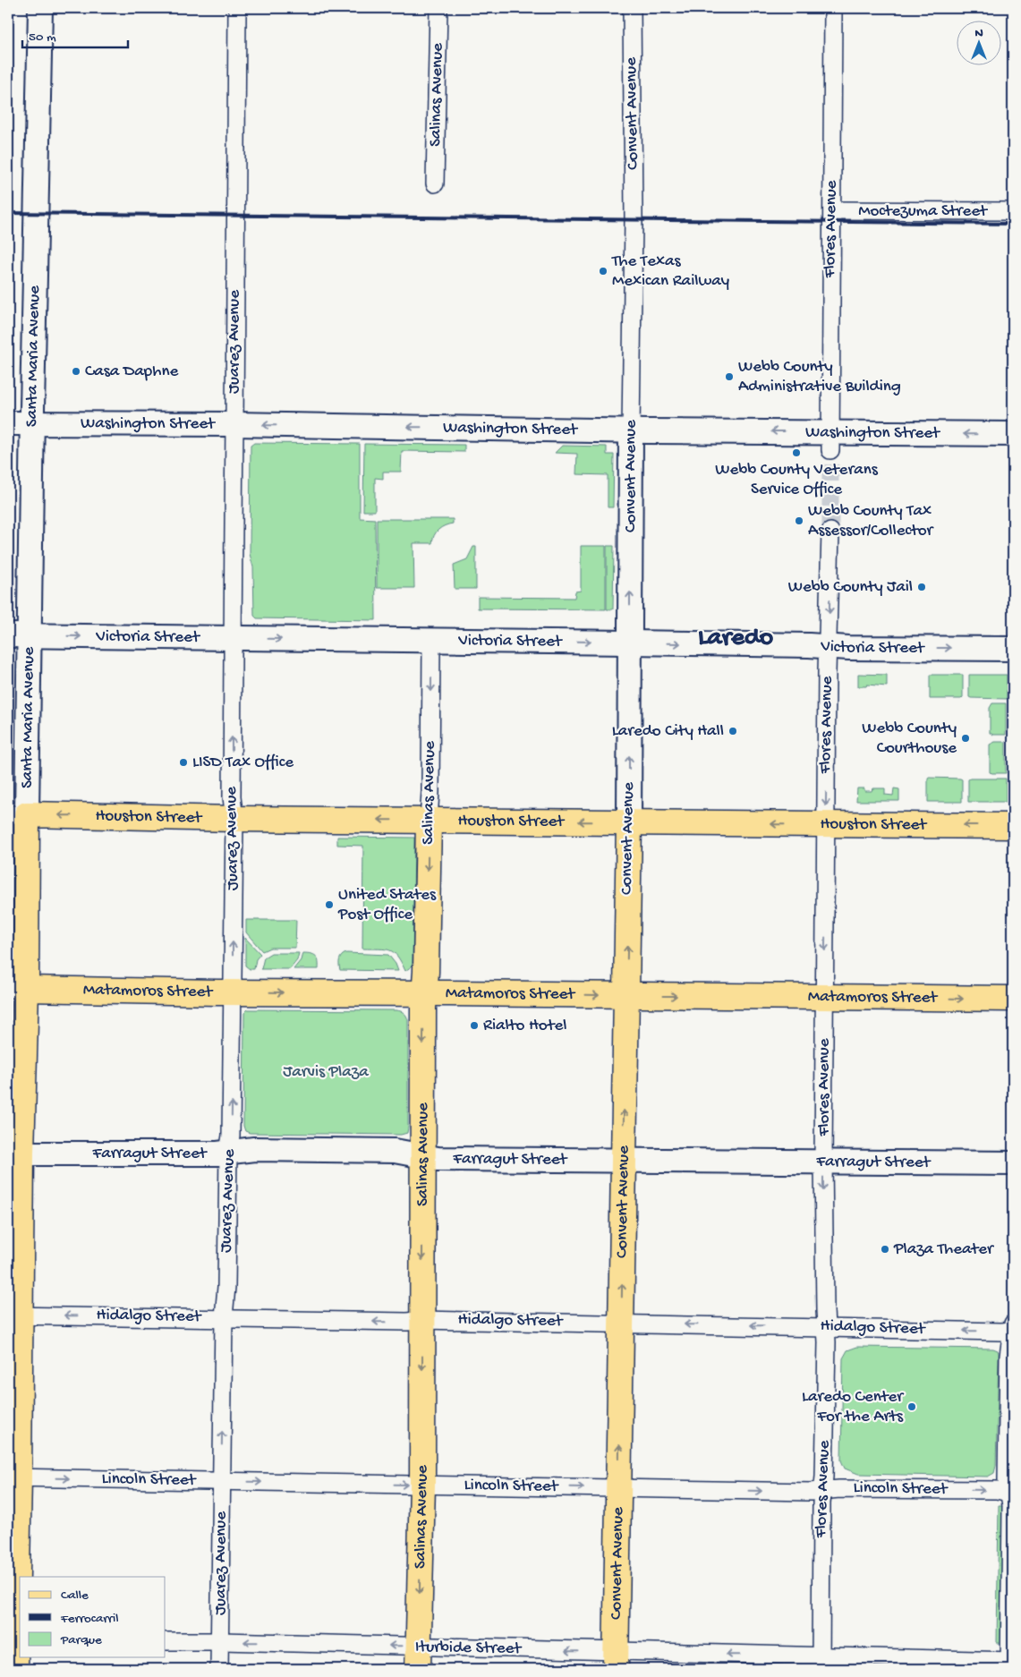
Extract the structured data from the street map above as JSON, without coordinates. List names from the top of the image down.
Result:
{
  "streets": {
    "main road": [
      "Salinas Avenue",
      "Convent Avenue",
      "Santa Maria Avenue",
      "Washington Street",
      "Victoria Street",
      "Houston Street",
      "Matamoros Street",
      "Farragut Street"
    ],
    "street": [
      "Moctezuma Street",
      "Flores Avenue",
      "Juarez Avenue",
      "Hidalgo Street",
      "Lincoln Street",
      "Iturbide Street"
    ]
  },
  "crossings": [
    ["Salinas Avenue", "Victoria Street"],
    ["Salinas Avenue", "Houston Street"],
    ["Salinas Avenue", "Matamoros Street"],
    ["Salinas Avenue", "Farragut Street"],
    ["Salinas Avenue", "Hidalgo Street"],
    ["Salinas Avenue", "Lincoln Street"],
    ["Salinas Avenue", "Iturbide Street"],
    ["Convent Avenue", "Washington Street"],
    ["Convent Avenue", "Victoria Street"],
    ["Convent Avenue", "Houston Street"],
    ["Convent Avenue", "Matamoros Street"],
    ["Convent Avenue", "Farragut Street"],
    ["Convent Avenue", "Hidalgo Street"],
    ["Convent Avenue", "Lincoln Street"],
    ["Convent Avenue", "Iturbide Street"],
    ["Moctezuma Street", "Flores Avenue"],
    ["Flores Avenue", "Washington Street"],
    ["Flores Avenue", "Victoria Street"],
    ["Flores Avenue", "Houston Street"],
    ["Flores Avenue", "Matamoros Street"],
    ["Flores Avenue", "Farragut Street"],
    ["Flores Avenue", "Hidalgo Street"],
    ["Flores Avenue", "Lincoln Street"],
    ["Flores Avenue", "Iturbide Street"],
    ["Juarez Avenue", "Washington Street"],
    ["Juarez Avenue", "Victoria Street"],
    ["Juarez Avenue", "Houston Street"],
    ["Juarez Avenue", "Matamoros Street"],
    ["Juarez Avenue", "Farragut Street"],
    ["Juarez Avenue", "Hidalgo Street"],
    ["Juarez Avenue", "Lincoln Street"],
    ["Juarez Avenue", "Iturbide Street"],
    ["Santa Maria Avenue", "Washington Street"],
    ["Santa Maria Avenue", "Victoria Street"],
    ["Santa Maria Avenue", "Houston Street"],
    ["Santa Maria Avenue", "Matamoros Street"],
    ["Santa Maria Avenue", "Farragut Street"],
    ["Santa Maria Avenue", "Hidalgo Street"],
    ["Santa Maria Avenue", "Lincoln Street"]
  ],
  "one_way": [
    "Salinas Avenue",
    "Convent Avenue",
    "Flores Avenue",
    "Juarez Avenue",
    "Washington Street",
    "Victoria Street",
    "Houston Street",
    "Matamoros Street",
    "Hidalgo Street",
    "Lincoln Street",
    "Iturbide Street"
  ],
  "districts": ["Laredo"],
  "parks": ["Jarvis Plaza"],
  "places": [
    "The Texas Mexican Railway",
    "Casa Daphne",
    "Webb County Administrative Building",
    "Webb County Veterans Service Office",
    "Webb County Tax Assessor/Collector",
    "Webb County Jail",
    "Laredo City Hall",
    "Webb County Courthouse",
    "LISD Tax Office",
    "United States Post Office",
    "Rialto Hotel",
    "Plaza Theater",
    "Laredo Center For the Arts"
  ],
  "legend": ["Calle", "Ferrocarril", "Parque"],
  "scale_bar": "50 m",
  "north": "top"
}
